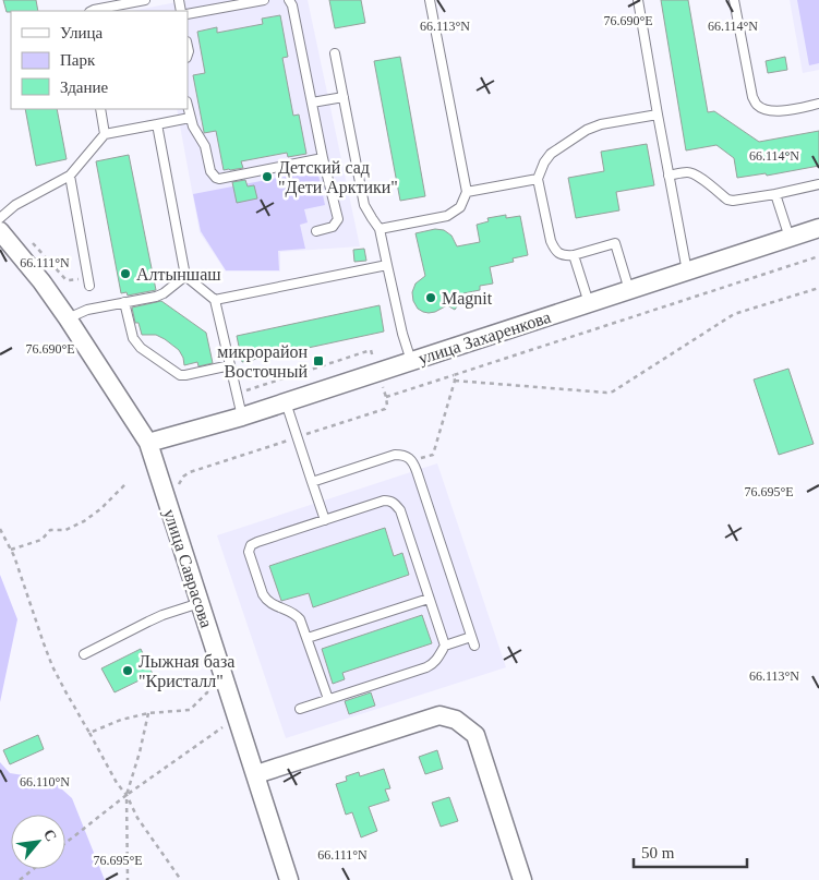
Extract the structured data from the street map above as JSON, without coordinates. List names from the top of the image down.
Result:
{
  "streets": {
    "street": ["улица Захаренкова", "улица Саврасова"]
  },
  "crossings": [
    ["улица Захаренкова", "улица Саврасова"]
  ],
  "places": {
    "other": [
      "Детский сад \"Дети Арктики\"",
      "Алтыншаш",
      "Magnit",
      "Лыжная база \"Кристалл\""
    ],
    "transit": ["микрорайон Восточный"]
  },
  "legend": ["Улица", "Парк", "Здание"],
  "scale_bar": "50 m",
  "north": "top right",
  "coordinates": [
    "76.690°E",
    "66.114°N",
    "66.113°N",
    "66.111°N",
    "76.695°E",
    "66.110°N"
  ]
}
